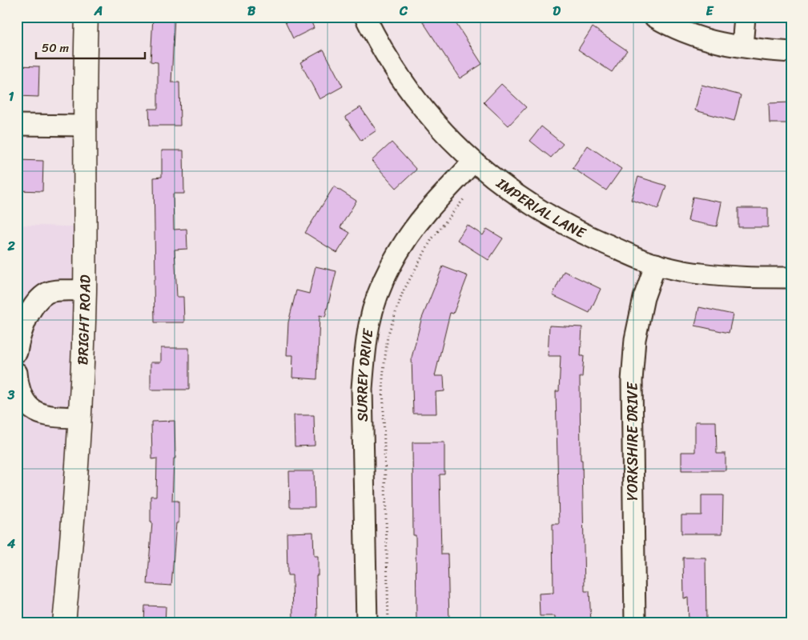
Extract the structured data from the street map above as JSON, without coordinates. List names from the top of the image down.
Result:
{
  "streets": {
    "main road": ["BRIGHT ROAD"],
    "street": ["IMPERIAL LANE", "SURREY DRIVE", "YORKSHIRE DRIVE"]
  },
  "crossings": [
    ["IMPERIAL LANE", "SURREY DRIVE"],
    ["IMPERIAL LANE", "YORKSHIRE DRIVE"]
  ],
  "scale_bar": "50 m",
  "grid": {
    "columns": [
      "A",
      "B",
      "C",
      "D",
      "E"
    ],
    "rows": [
      "1",
      "2",
      "3",
      "4"
    ]
  }
}
